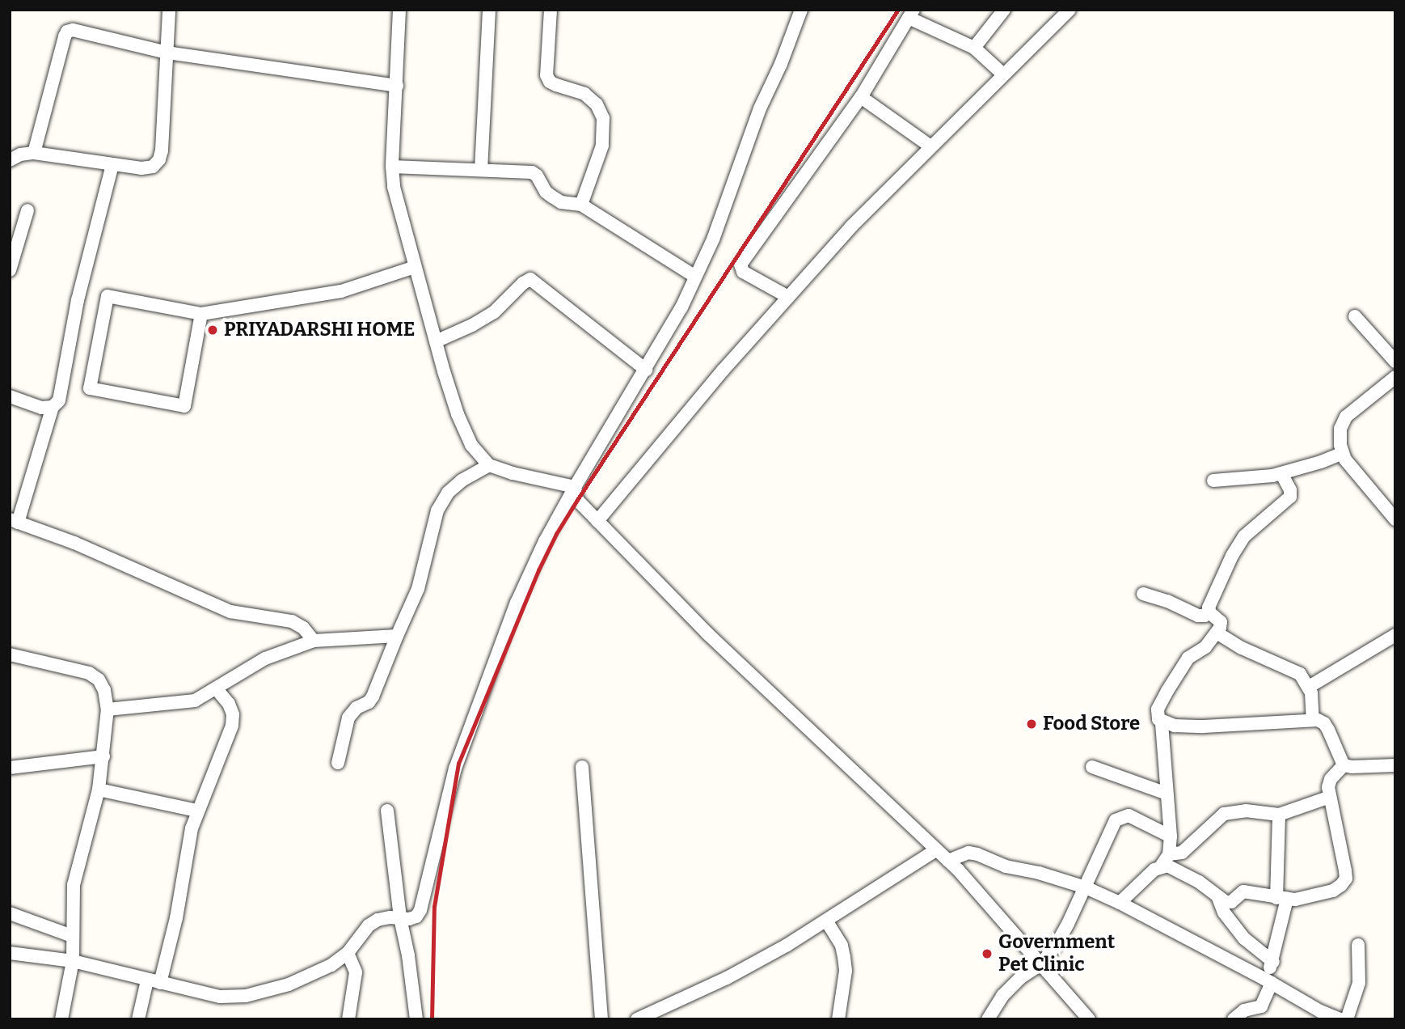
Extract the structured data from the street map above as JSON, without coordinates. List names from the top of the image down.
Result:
{
  "places": ["PRIYADARSHI HOME", "Food Store", "Government Pet Clinic"]
}
